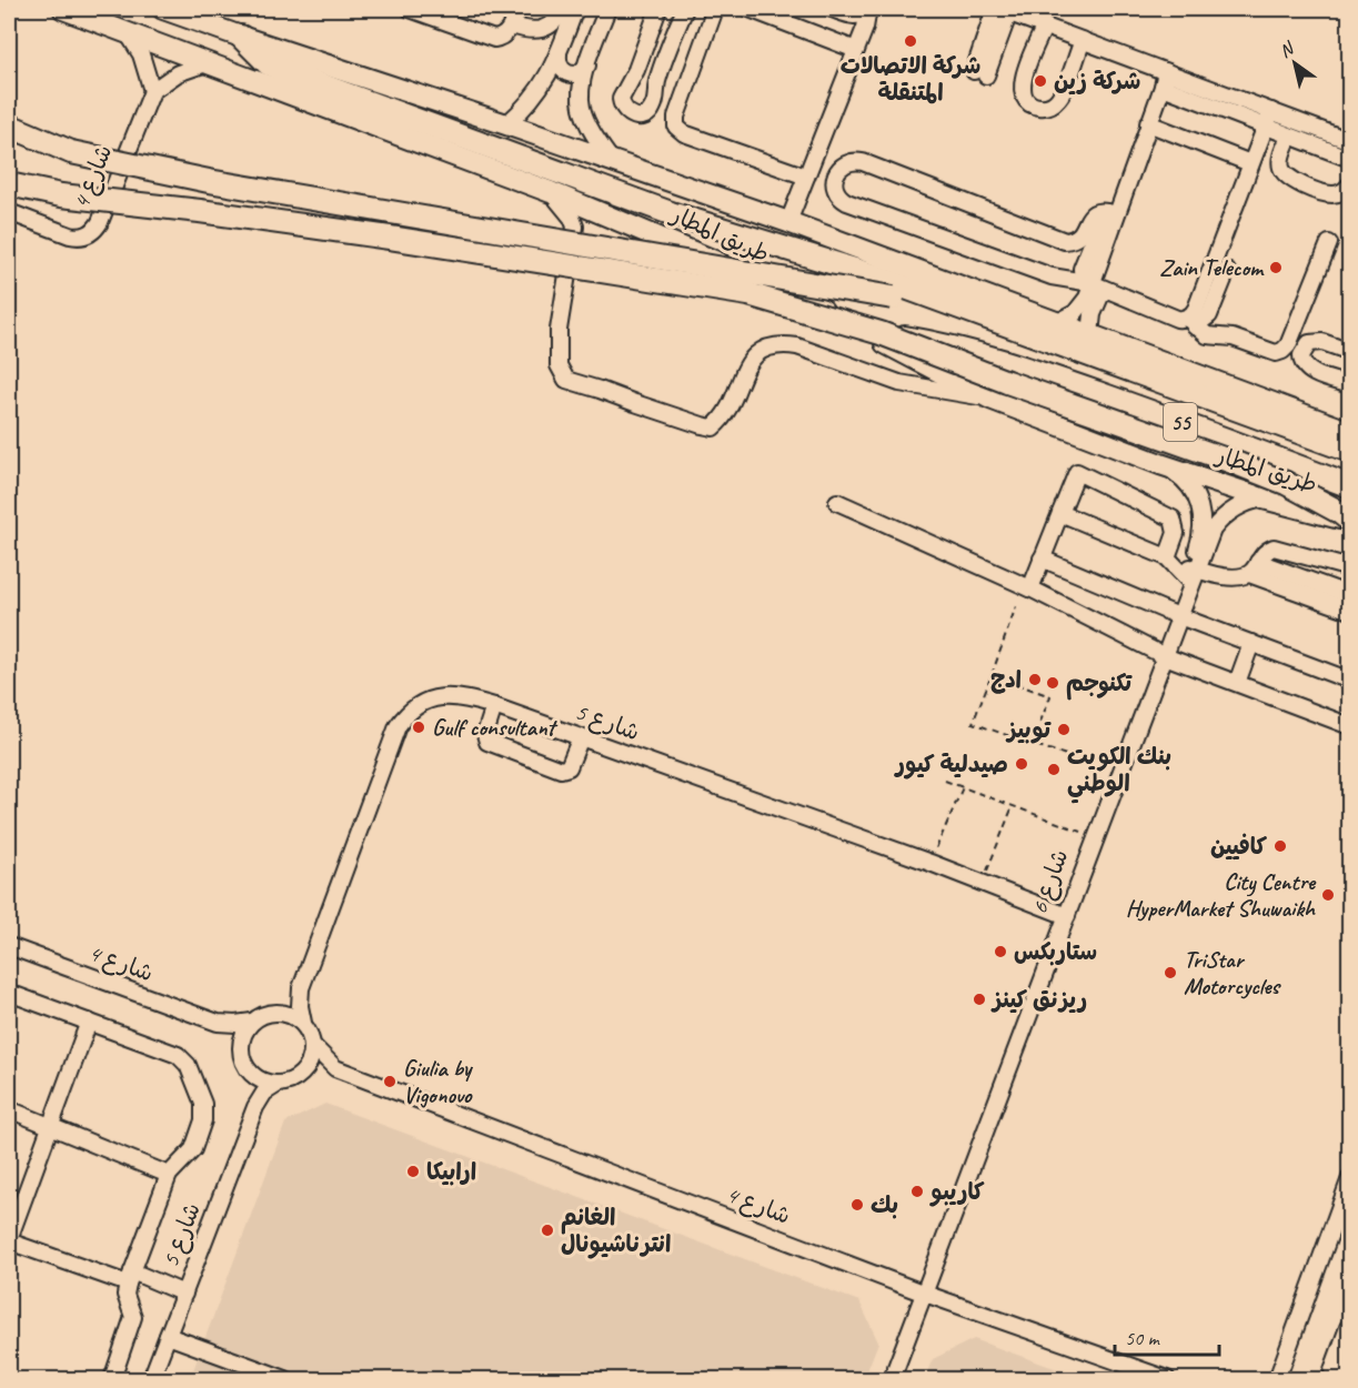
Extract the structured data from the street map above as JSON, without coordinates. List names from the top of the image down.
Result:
{
  "streets": {
    "highway": ["طريق المطار", "55"],
    "street": ["شارع 4", "شارع 5", "شارع 6"]
  },
  "crossings": [
    ["شارع 4", "شارع 5"],
    ["شارع 4", "شارع 6"],
    ["طريق المطار", "شارع 6"],
    ["شارع 5", "شارع 6"]
  ],
  "places": [
    "شركة الاتصالات المتنقلة",
    "شركة زين",
    "Zain Telecom",
    "ادج",
    "تكنوجم",
    "Gulf consultant",
    "توبيز",
    "صيدلية كيور",
    "بنك الكويت الوطني",
    "كافيين",
    "City Centre HyperMarket Shuwaikh",
    "ستاربكس",
    "TriStar Motorcycles",
    "ريزنق كينز",
    "Giulia by Vigonovo",
    "ارابيكا",
    "كاريبو",
    "بك",
    "الغانم انترناشيونال"
  ],
  "scale_bar": "50 m",
  "north": "top left"
}
